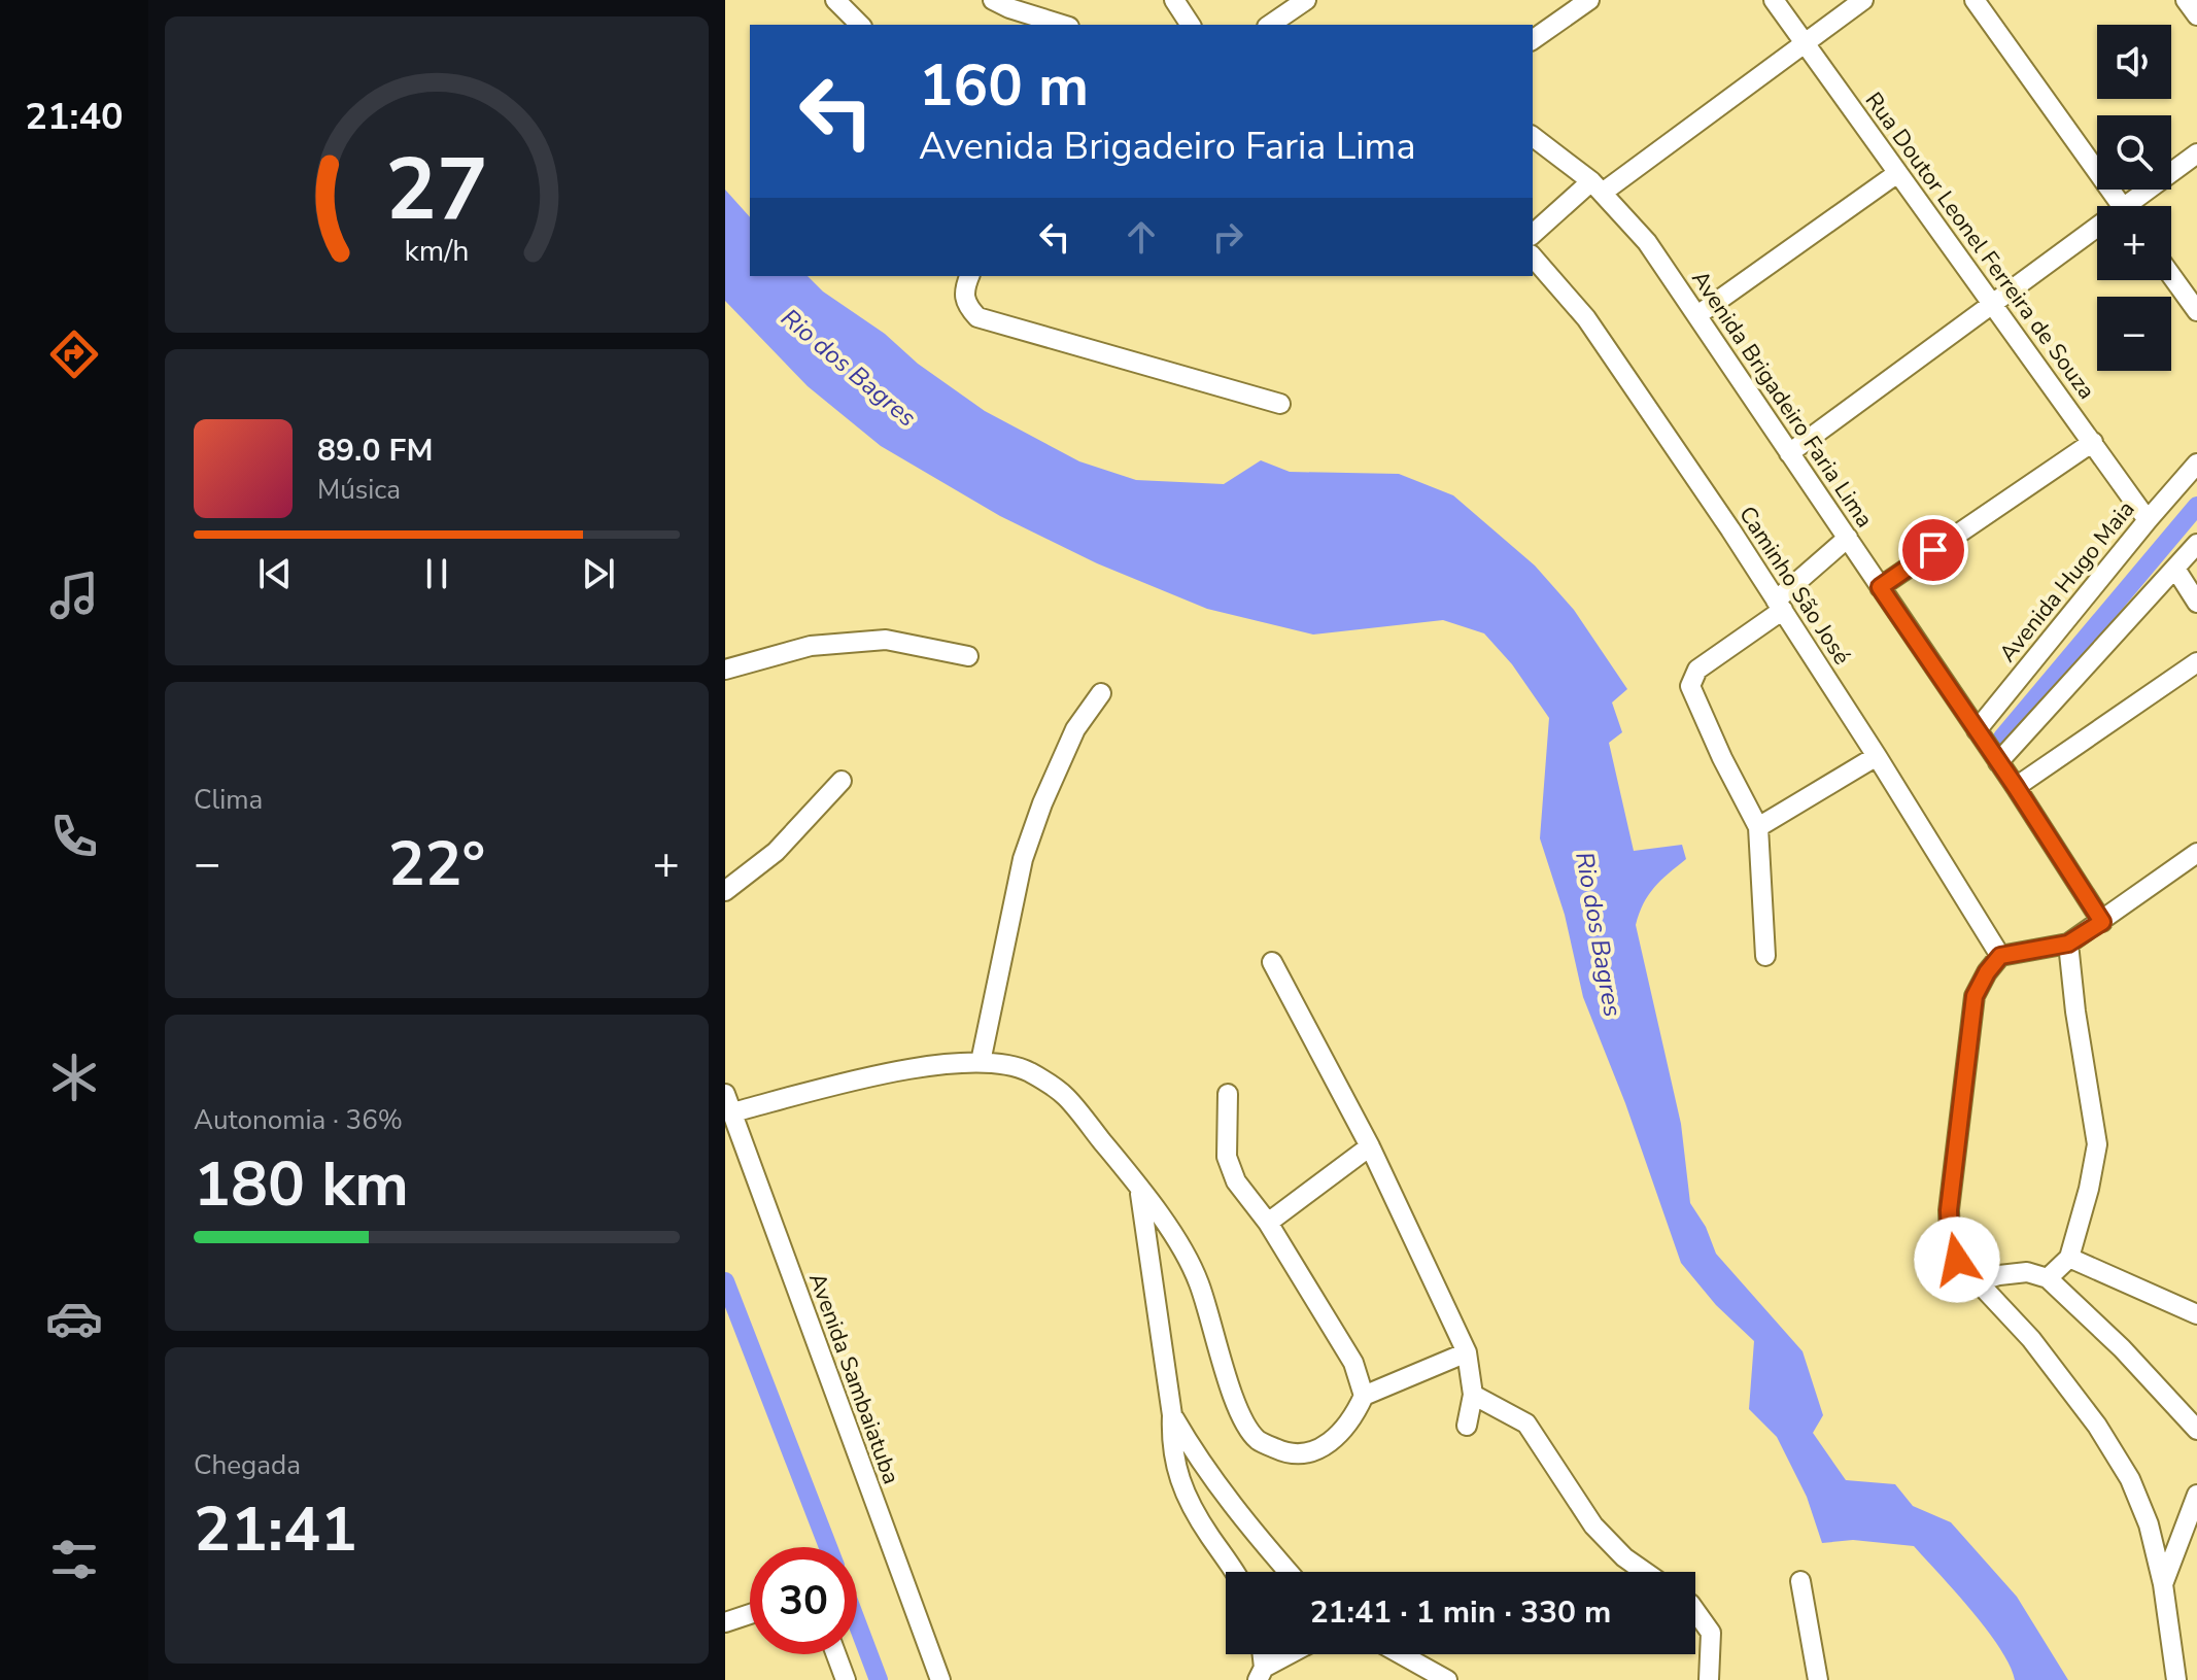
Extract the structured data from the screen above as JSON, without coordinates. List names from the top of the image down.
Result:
{
  "streets": {
    "street": [
      "Rua Doutor Leonel Ferreira de Souza",
      "Avenida Brigadeiro Faria Lima",
      "Avenida Hugo Maia",
      "Caminho São José",
      "Avenida Sambaiatuba"
    ]
  },
  "crossings": [
    ["Rua Doutor Leonel Ferreira de Souza", "Avenida Hugo Maia"],
    ["Avenida Brigadeiro Faria Lima", "Avenida Hugo Maia"]
  ],
  "water": ["Rio dos Bagres"],
  "page": {
    "tabs": "21:40",
    "map_buttons": ["+", "−"],
    "turn": ["160 m", "Avenida Brigadeiro Faria Lima"],
    "song": ["89.0 FM", "Música"],
    "tile": [
      "Clima",
      ["Autonomia · 36%", "180 km"],
      ["Chegada", "21:41"]
    ],
    "heat": ["−", "22°", "+"],
    "limit": "30",
    "trip": "21:41 · 1 min · 330 m",
    "gauge": ["27", "km/h"]
  }
}
